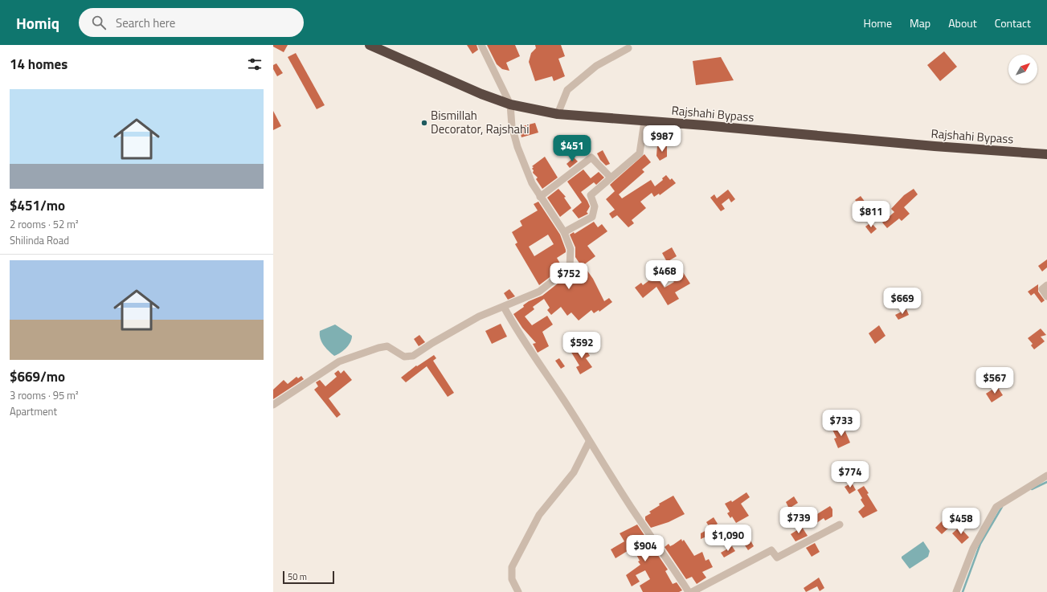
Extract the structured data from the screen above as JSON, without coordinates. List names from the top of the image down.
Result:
{
  "streets": {
    "highway": ["Rajshahi Bypass"]
  },
  "places": ["Bismillah Decorator, Rajshahi"],
  "scale_bar": "50 m",
  "north": "top right",
  "page": {
    "header": "Homiq",
    "search": "Search here",
    "nav": [
      "Home",
      "Map",
      "About",
      "Contact"
    ],
    "heading": "14 homes",
    "list": [
      {
        "name": "$451/mo",
        "note": "2 rooms · 52 m² · Shilinda Road"
      },
      {
        "name": "$669/mo",
        "note": "3 rooms · 95 m² · Apartment"
      }
    ],
    "price": [
      "$987",
      "$451",
      "$811",
      "$468",
      "$752",
      "$669",
      "$592",
      "$567",
      "$733",
      "$774",
      "$739",
      "$458",
      "$1,090",
      "$904"
    ],
    "scale": "50 m"
  }
}
